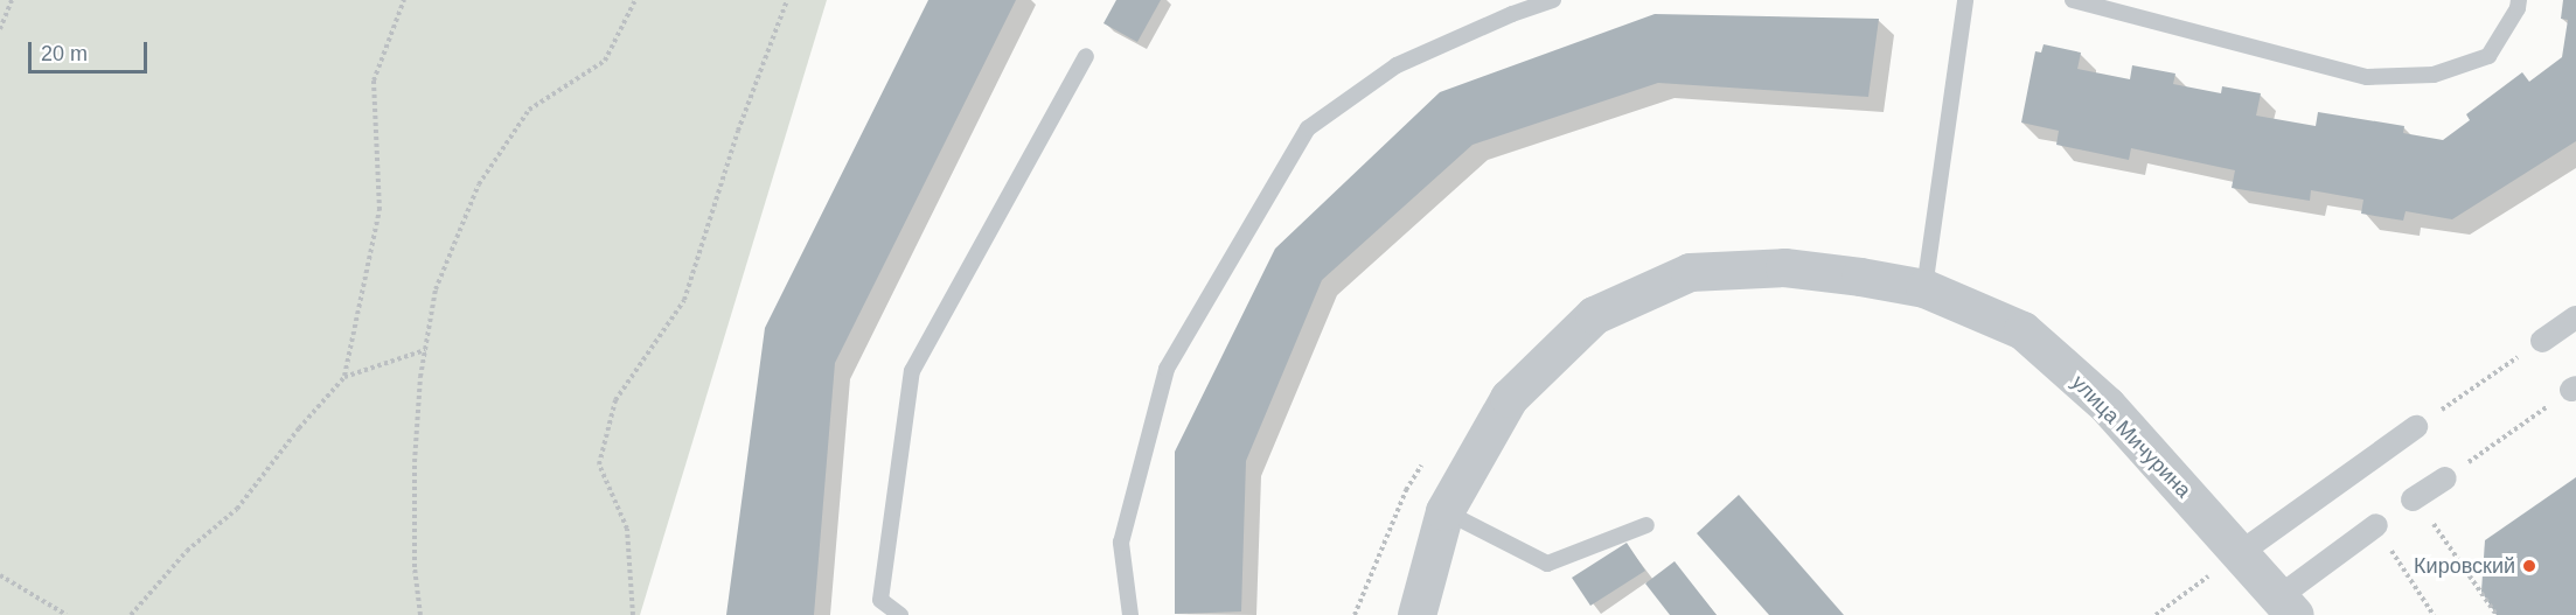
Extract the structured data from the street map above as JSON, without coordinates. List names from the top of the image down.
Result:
{
  "streets": {
    "street": ["улица Мичурина"]
  },
  "places": ["Кировский"],
  "scale_bar": "20 m"
}
